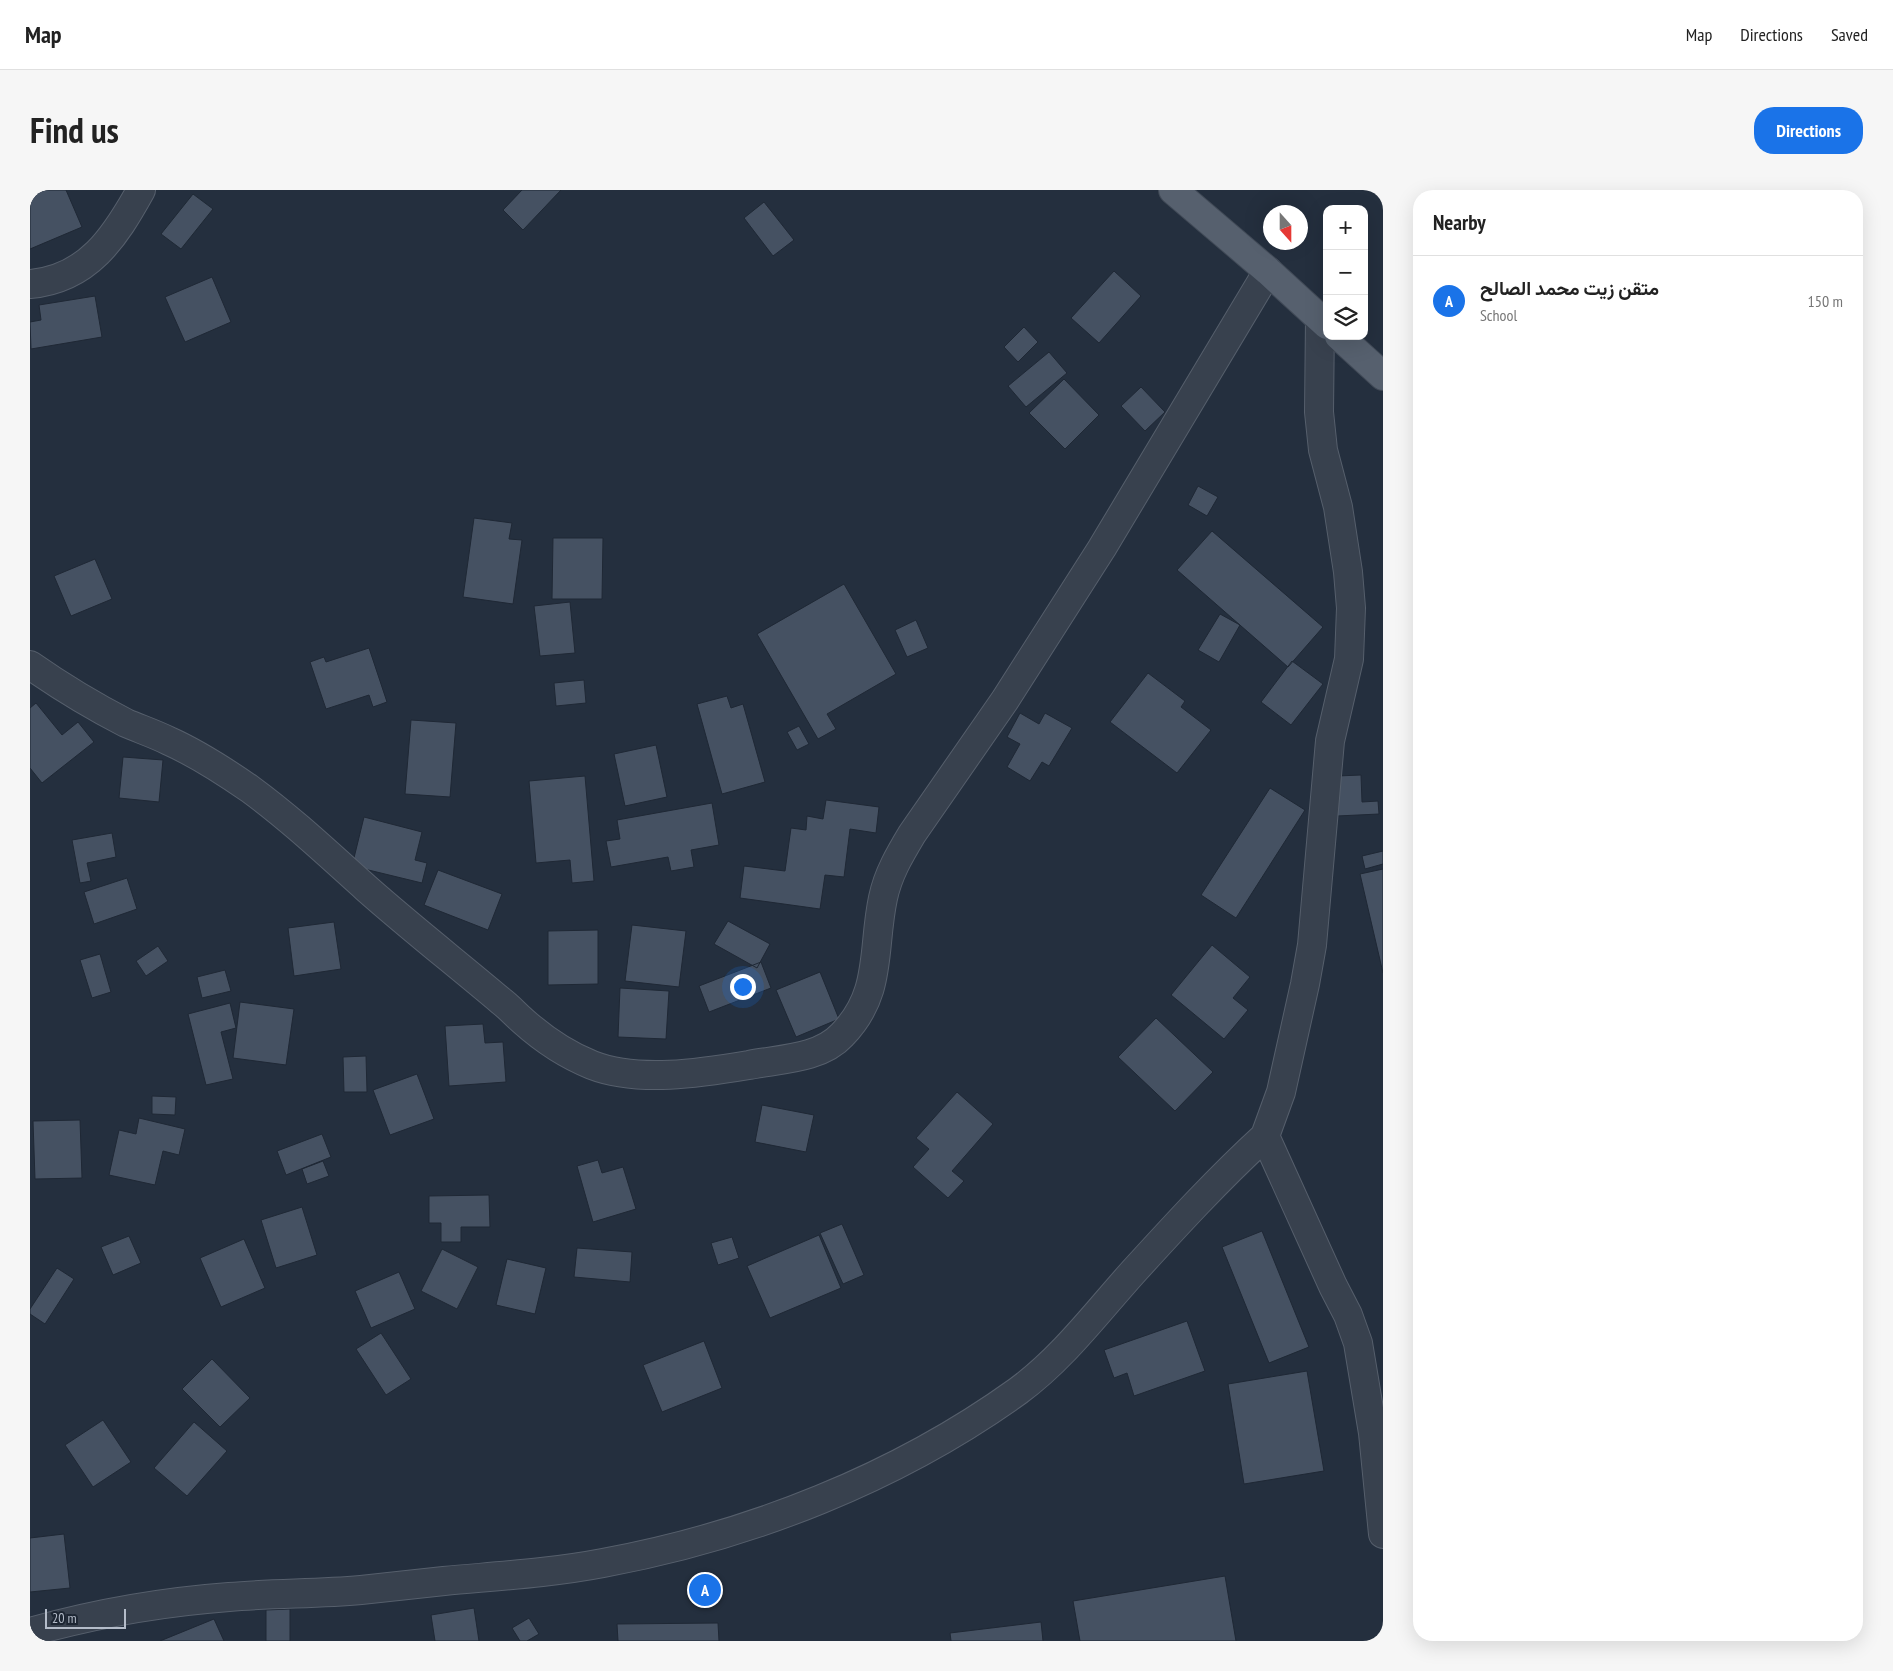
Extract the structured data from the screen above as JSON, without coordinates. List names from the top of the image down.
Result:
{
  "scale_bar": "20 m",
  "north": "bottom",
  "page": {
    "header": "Map",
    "nav": ["Map", "Directions", "Saved"],
    "title": "Find us",
    "buttons": "Directions",
    "heading": "Nearby",
    "map_buttons": ["+", "−"],
    "list": [
      {
        "mark": "A",
        "name": "متقن زيت محمد الصالح",
        "note": "School",
        "value": "150 m"
      }
    ],
    "pins": "A",
    "scale": "20 m"
  }
}
